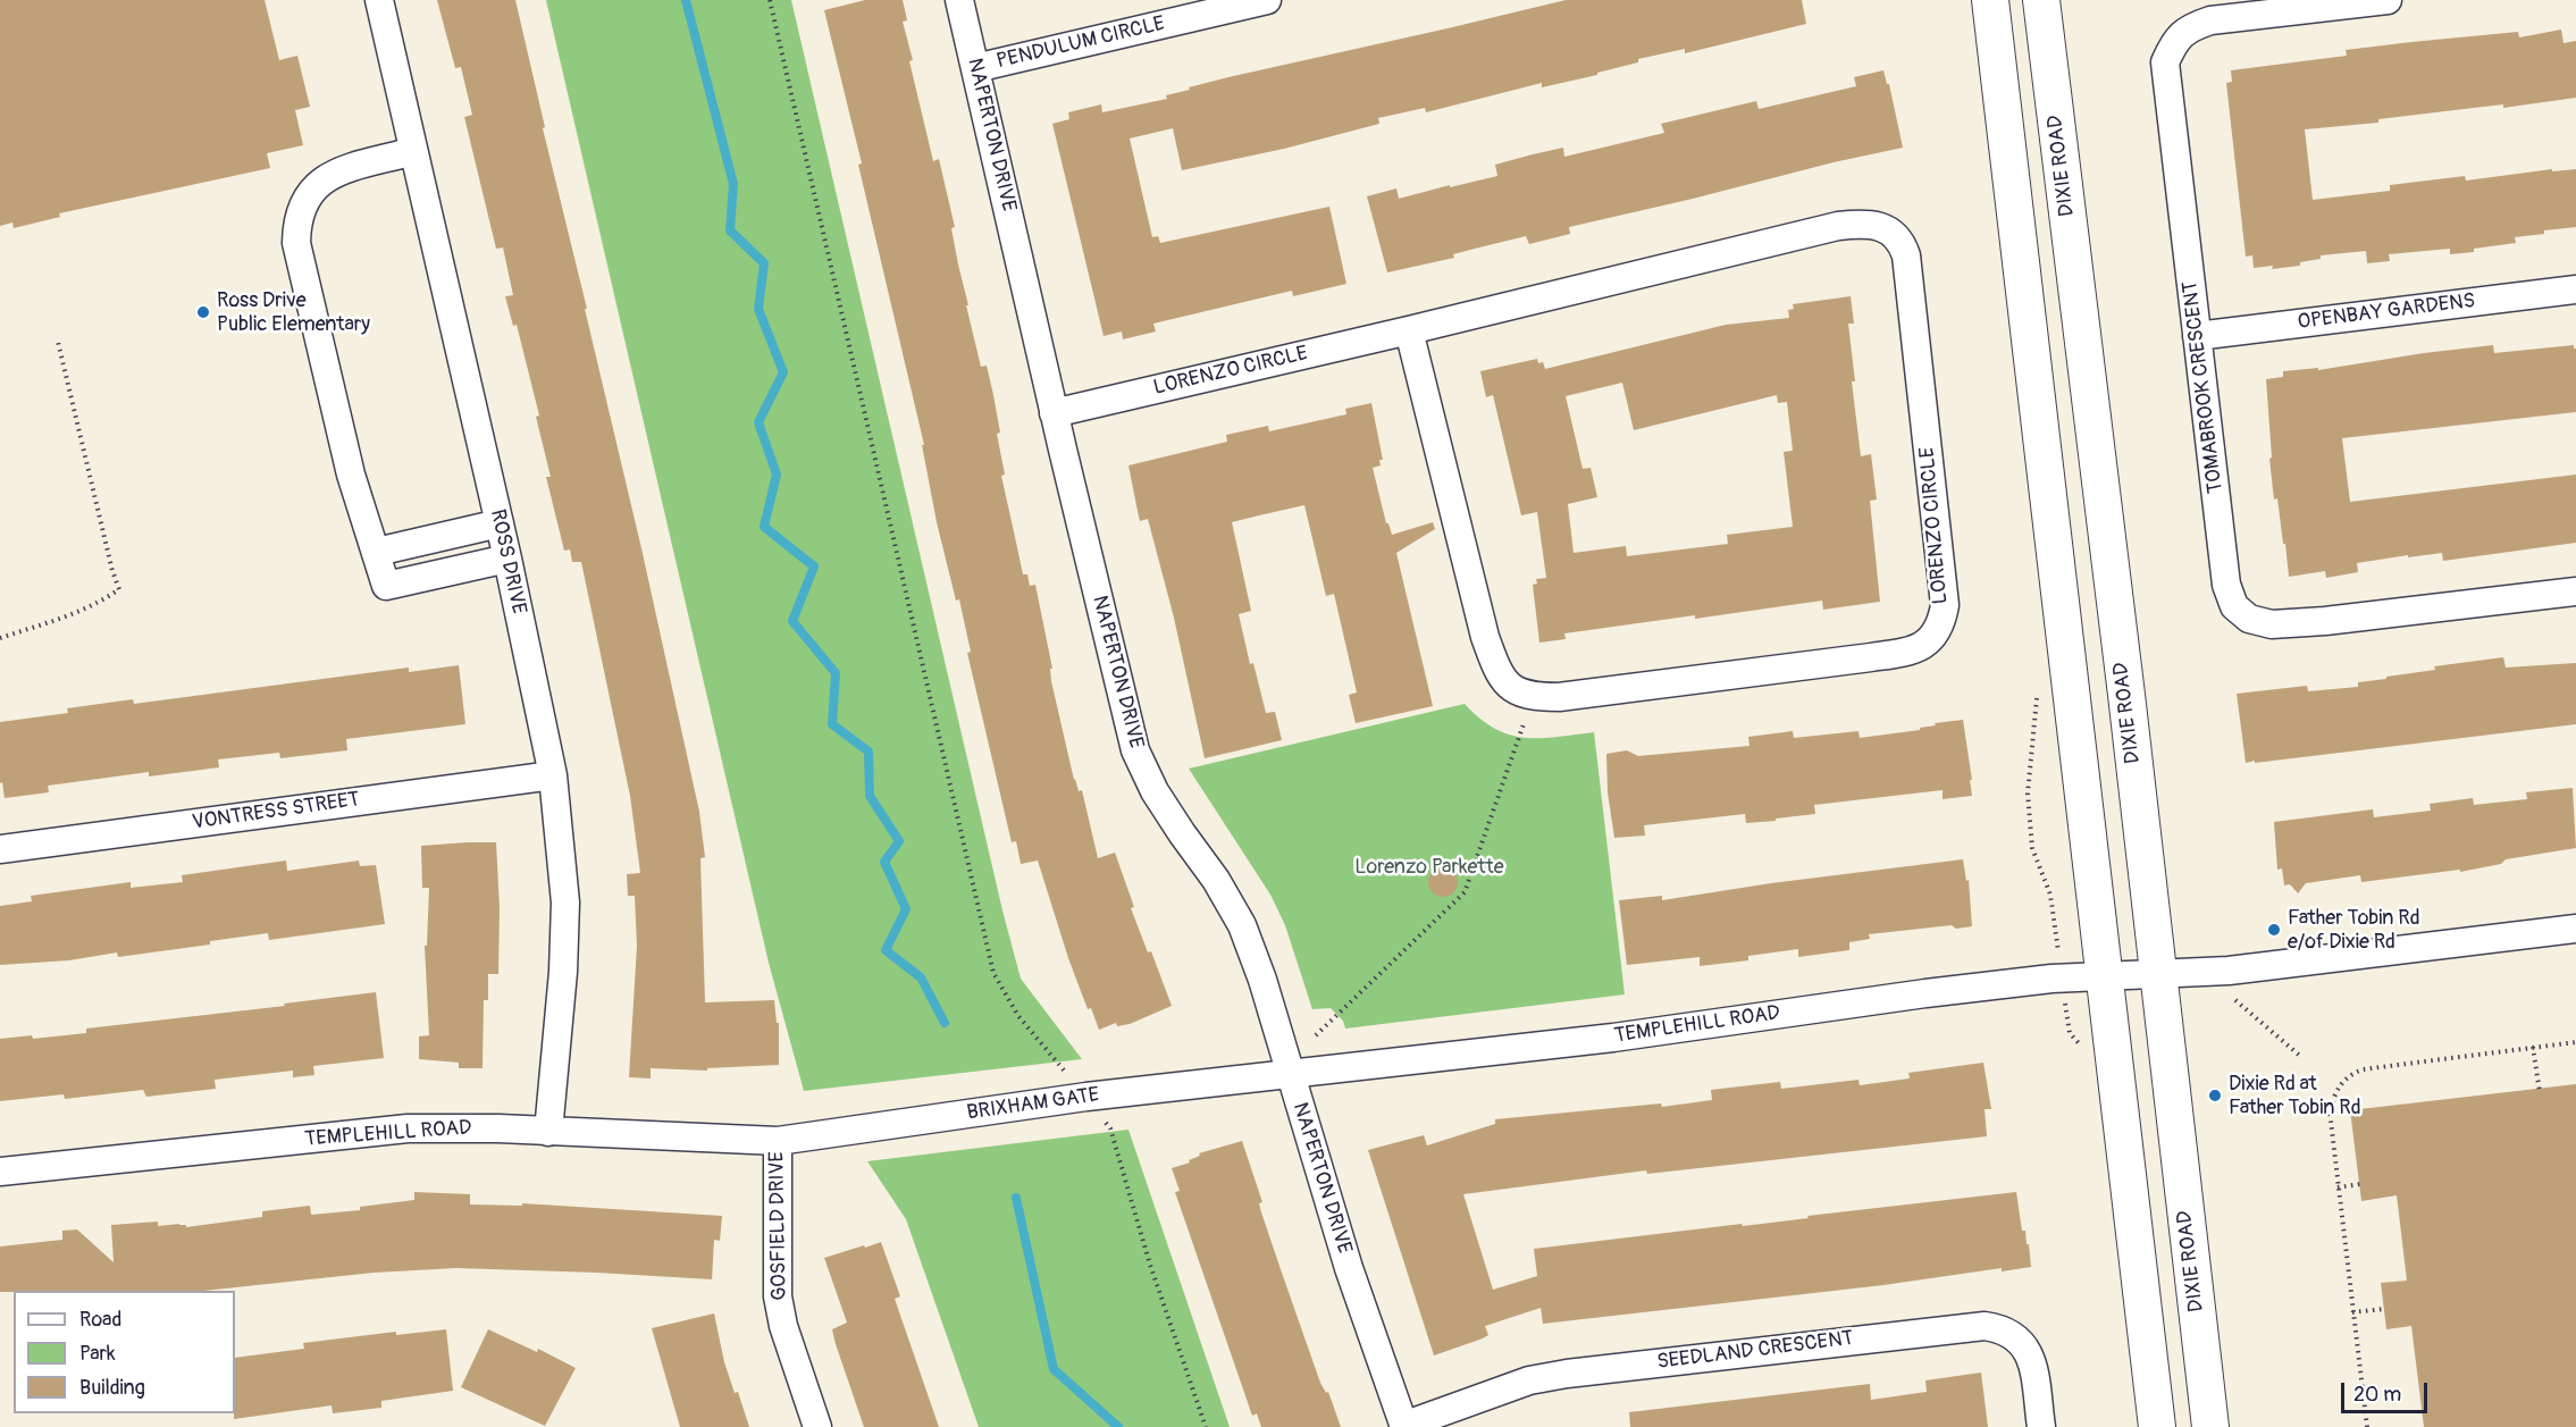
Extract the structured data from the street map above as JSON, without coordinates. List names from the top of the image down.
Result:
{
  "streets": {
    "main road": ["DIXIE ROAD"],
    "street": [
      "PENDULUM CIRCLE",
      "NAPERTON DRIVE",
      "OPENBAY GARDENS",
      "LORENZO CIRCLE",
      "TOMABROOK CRESCENT",
      "ROSS DRIVE",
      "VONTRESS STREET",
      "TEMPLEHILL ROAD",
      "BRIXHAM GATE",
      "GOSFIELD DRIVE",
      "SEEDLAND CRESCENT"
    ]
  },
  "crossings": [
    ["PENDULUM CIRCLE", "NAPERTON DRIVE"],
    ["NAPERTON DRIVE", "LORENZO CIRCLE"],
    ["NAPERTON DRIVE", "TEMPLEHILL ROAD"],
    ["NAPERTON DRIVE", "BRIXHAM GATE"],
    ["NAPERTON DRIVE", "SEEDLAND CRESCENT"],
    ["DIXIE ROAD", "TEMPLEHILL ROAD"],
    ["OPENBAY GARDENS", "TOMABROOK CRESCENT"],
    ["ROSS DRIVE", "VONTRESS STREET"],
    ["ROSS DRIVE", "TEMPLEHILL ROAD"],
    ["TEMPLEHILL ROAD", "BRIXHAM GATE"],
    ["TEMPLEHILL ROAD", "GOSFIELD DRIVE"],
    ["BRIXHAM GATE", "GOSFIELD DRIVE"]
  ],
  "parks": ["Lorenzo Parkette"],
  "places": ["Ross Drive Public Elementary", "Father Tobin Rd e/of Dixie Rd", "Dixie Rd at Father Tobin Rd"],
  "legend": ["Road", "Park", "Building"],
  "scale_bar": "20 m"
}
